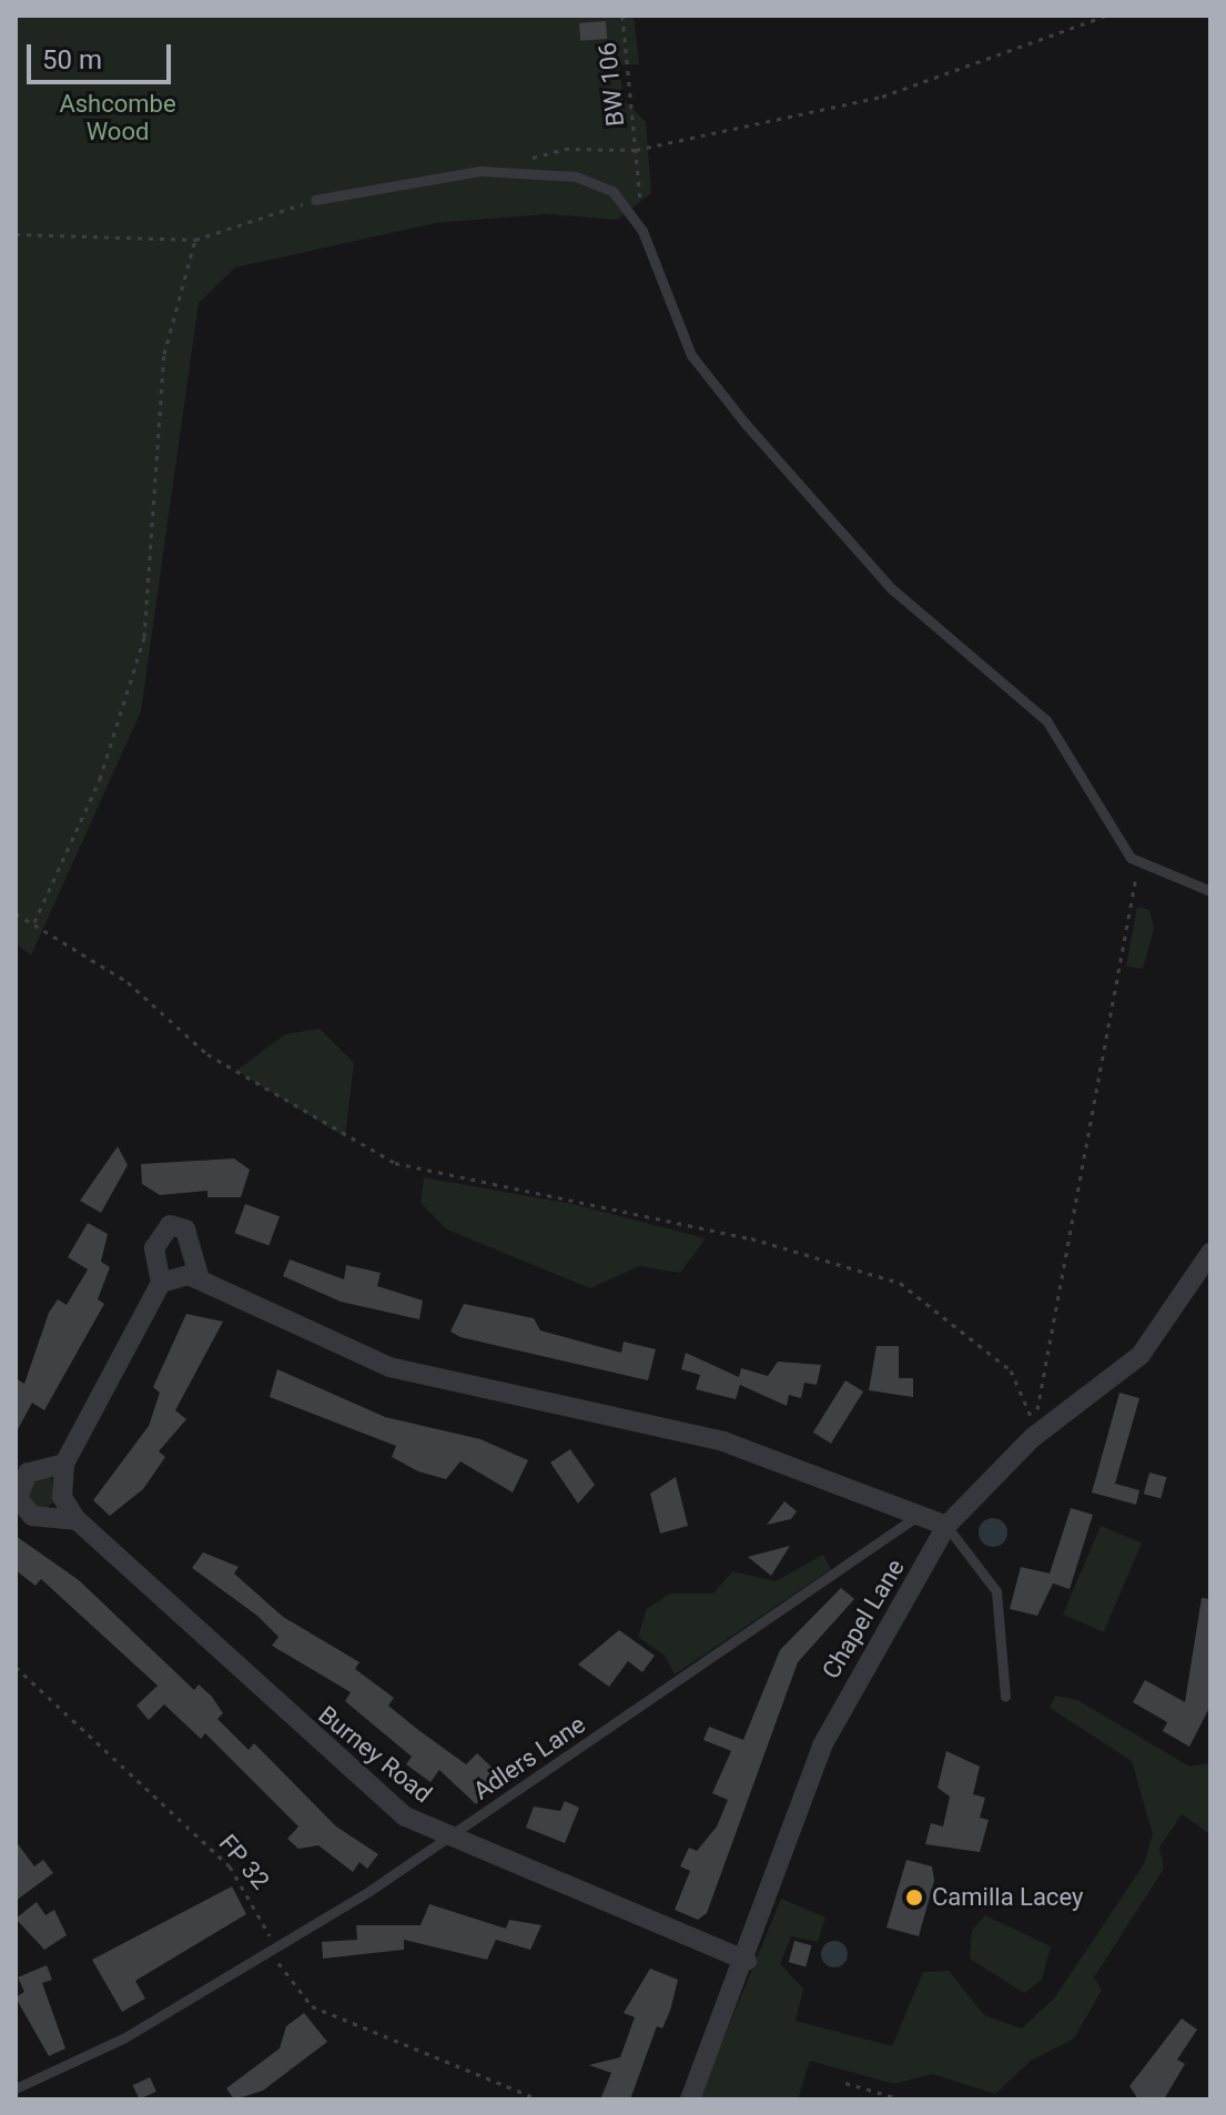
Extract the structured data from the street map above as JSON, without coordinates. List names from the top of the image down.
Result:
{
  "streets": {
    "street": ["Chapel Lane", "Burney Road"],
    "lane": ["Adlers Lane"],
    "path": ["BW 106", "FP 32"]
  },
  "crossings": [
    ["Chapel Lane", "Burney Road"],
    ["Burney Road", "Adlers Lane"],
    ["Adlers Lane", "FP 32"]
  ],
  "parks": ["Ashcombe Wood"],
  "places": ["Camilla Lacey"],
  "scale_bar": "50 m"
}
